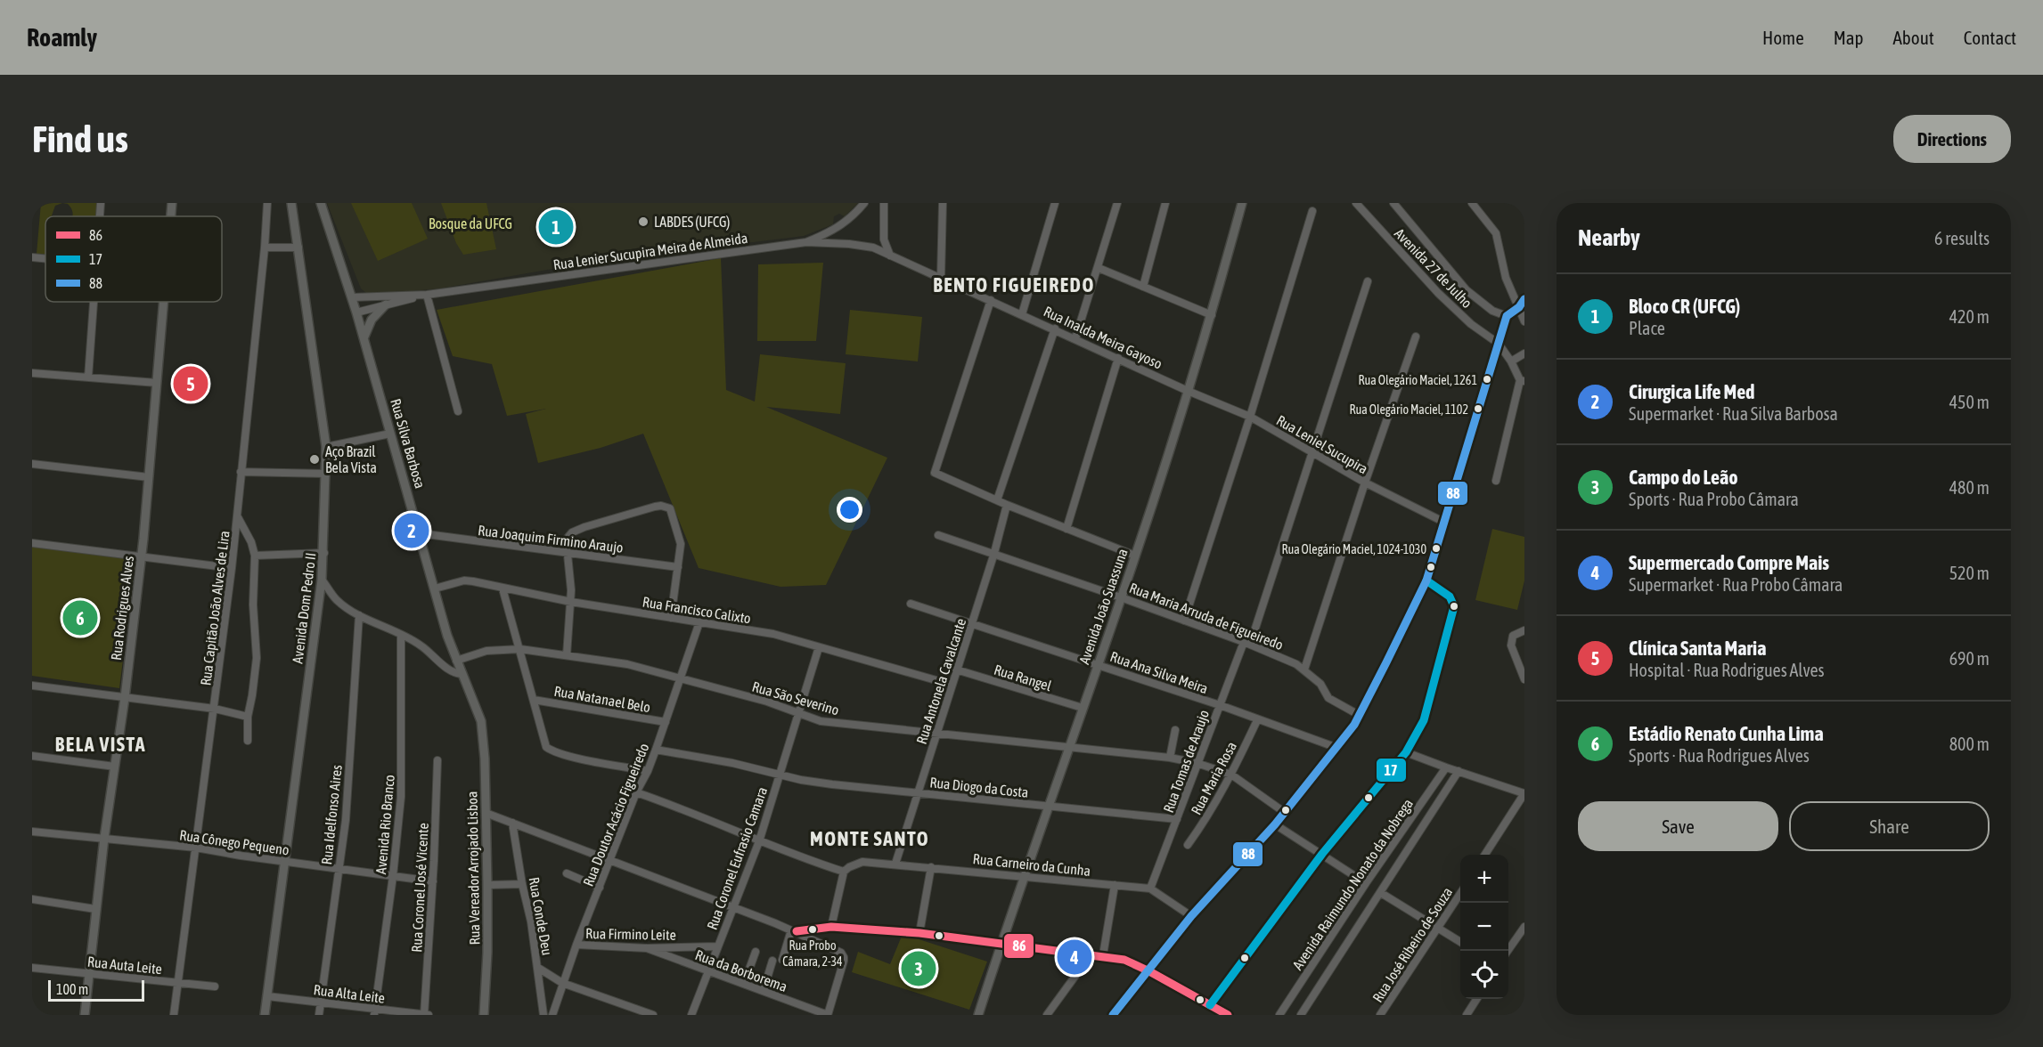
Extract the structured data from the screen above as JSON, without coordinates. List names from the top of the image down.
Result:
{
  "streets": {
    "main road": [
      "Rua Silva Barbosa",
      "Avenida João Suassuna",
      "Rua Rodrigues Alves",
      "Avenida Dom Pedro II",
      "Rua Vereador Arrojado Lisboa"
    ],
    "street": [
      "Rua Lenier Sucupira Meira de Almeida",
      "Avenida 27 de Julho",
      "Rua Inalda Meira Gayoso",
      "Rua Leniel Sucupira",
      "Rua Joaquim Firmino Araujo",
      "Rua Capitão João Alves de Lira",
      "Rua Francisco Calixto",
      "Rua Maria Arruda de Figueiredo",
      "Rua Ana Silva Meira",
      "Rua Rangel",
      "Rua Antonela Cavalcante",
      "Rua São Severino",
      "Rua Natanael Belo",
      "Rua Tomas de Araujo",
      "Rua Maria Rosa",
      "Rua Diogo da Costa",
      "Rua Idelfonso Aires",
      "Rua Doutor Acácio Figueiredo",
      "Avenida Rio Branco",
      "Rua Cônego Pequeno",
      "Rua Coronel Eufrasio Camara",
      "Rua Carneiro da Cunha",
      "Avenida Raimundo Nonato da Nobrega",
      "Rua Coronel José Vicente",
      "Rua Conde Deu",
      "Rua Firmino Leite",
      "Rua José Ribeiro de Souza",
      "Rua Auta Leite",
      "Rua da Borborema",
      "Rua Alta Leite"
    ]
  },
  "crossings": [
    ["Rua Lenier Sucupira Meira de Almeida", "Rua Inalda Meira Gayoso"],
    ["Rua Lenier Sucupira Meira de Almeida", "Rua Silva Barbosa"],
    ["Rua Inalda Meira Gayoso", "Rua Leniel Sucupira"],
    ["Rua Inalda Meira Gayoso", "Avenida João Suassuna"],
    ["Rua Silva Barbosa", "Rua Joaquim Firmino Araujo"],
    ["Rua Silva Barbosa", "Rua Francisco Calixto"],
    ["Rua Silva Barbosa", "Rua São Severino"],
    ["Rua Silva Barbosa", "Rua Vereador Arrojado Lisboa"],
    ["Rua Leniel Sucupira", "Avenida João Suassuna"],
    ["Rua Leniel Sucupira", "Rua Tomas de Araujo"],
    ["Avenida João Suassuna", "Rua Maria Arruda de Figueiredo"],
    ["Avenida João Suassuna", "Rua Ana Silva Meira"],
    ["Avenida João Suassuna", "Rua Rangel"],
    ["Avenida João Suassuna", "Rua São Severino"],
    ["Avenida João Suassuna", "Rua Diogo da Costa"],
    ["Avenida João Suassuna", "Rua Carneiro da Cunha"],
    ["Rua Rodrigues Alves", "Rua Cônego Pequeno"],
    ["Rua Rodrigues Alves", "Rua Auta Leite"],
    ["Rua Capitão João Alves de Lira", "Rua Cônego Pequeno"],
    ["Rua Capitão João Alves de Lira", "Rua Auta Leite"],
    ["Avenida Dom Pedro II", "Rua Cônego Pequeno"],
    ["Avenida Dom Pedro II", "Rua Alta Leite"],
    ["Rua Francisco Calixto", "Rua Antonela Cavalcante"],
    ["Rua Francisco Calixto", "Rua Doutor Acácio Figueiredo"],
    ["Rua Francisco Calixto", "Rua Coronel Eufrasio Camara"],
    ["Rua Maria Arruda de Figueiredo", "Rua Antonela Cavalcante"],
    ["Rua Maria Arruda de Figueiredo", "Rua Tomas de Araujo"],
    ["Rua Ana Silva Meira", "Rua Antonela Cavalcante"],
    ["Rua Ana Silva Meira", "Rua Tomas de Araujo"],
    ["Rua Ana Silva Meira", "Rua Maria Rosa"],
    ["Rua Rangel", "Rua Antonela Cavalcante"],
    ["Rua Antonela Cavalcante", "Rua São Severino"],
    ["Rua Antonela Cavalcante", "Rua Diogo da Costa"],
    ["Rua Antonela Cavalcante", "Rua Carneiro da Cunha"],
    ["Rua São Severino", "Rua Tomas de Araujo"],
    ["Rua São Severino", "Rua Maria Rosa"],
    ["Rua São Severino", "Rua Doutor Acácio Figueiredo"],
    ["Rua São Severino", "Rua Coronel Eufrasio Camara"],
    ["Rua Natanael Belo", "Rua Doutor Acácio Figueiredo"],
    ["Rua Tomas de Araujo", "Rua Diogo da Costa"],
    ["Rua Tomas de Araujo", "Rua Carneiro da Cunha"],
    ["Rua Diogo da Costa", "Rua Doutor Acácio Figueiredo"],
    ["Rua Diogo da Costa", "Rua Coronel Eufrasio Camara"],
    ["Rua Idelfonso Aires", "Rua Cônego Pequeno"],
    ["Rua Idelfonso Aires", "Rua Alta Leite"],
    ["Rua Doutor Acácio Figueiredo", "Rua Firmino Leite"],
    ["Avenida Rio Branco", "Rua Cônego Pequeno"],
    ["Avenida Rio Branco", "Rua Alta Leite"],
    ["Rua Cônego Pequeno", "Rua Coronel José Vicente"],
    ["Rua Coronel Eufrasio Camara", "Rua Firmino Leite"],
    ["Rua Coronel Eufrasio Camara", "Rua da Borborema"],
    ["Rua Coronel José Vicente", "Rua Alta Leite"],
    ["Rua Firmino Leite", "Rua da Borborema"]
  ],
  "districts": ["BENTO FIGUEIREDO", "BELA VISTA", "MONTE SANTO"],
  "parks": ["Bosque da UFCG"],
  "places": [
    "LABDES (UFCG)",
    "Rua Olegário Maciel, 1261",
    "Rua Olegário Maciel, 1102",
    "Aço Brazil Bela Vista",
    "Rua Olegário Maciel, 1024-1030",
    "Rua Probo Câmara, 2-34"
  ],
  "lines": ["transit line 88", "transit line 17", "transit line 86"],
  "legend": ["86", "17", "88"],
  "scale_bar": "100 m",
  "page": {
    "header": "Roamly",
    "nav": [
      "Home",
      "Map",
      "About",
      "Contact"
    ],
    "buttons": [
      "Directions",
      ["Save", "Share"]
    ],
    "title": "Find us",
    "heading": ["Nearby", "6 results"],
    "pins": [
      "1",
      "5",
      "2",
      "6",
      "4",
      "3"
    ],
    "list": [
      {
        "mark": "1",
        "name": "Bloco CR (UFCG)",
        "note": "Place",
        "value": "420 m"
      },
      {
        "mark": "2",
        "name": "Cirurgica Life Med",
        "note": "Supermarket · Rua Silva Barbosa",
        "value": "450 m"
      },
      {
        "mark": "3",
        "name": "Campo do Leão",
        "note": "Sports · Rua Probo Câmara",
        "value": "480 m"
      },
      {
        "mark": "4",
        "name": "Supermercado Compre Mais",
        "note": "Supermarket · Rua Probo Câmara",
        "value": "520 m"
      },
      {
        "mark": "5",
        "name": "Clínica Santa Maria",
        "note": "Hospital · Rua Rodrigues Alves",
        "value": "690 m"
      },
      {
        "mark": "6",
        "name": "Estádio Renato Cunha Lima",
        "note": "Sports · Rua Rodrigues Alves",
        "value": "800 m"
      }
    ],
    "map_buttons": ["+", "−"],
    "scale": "100 m"
  }
}
